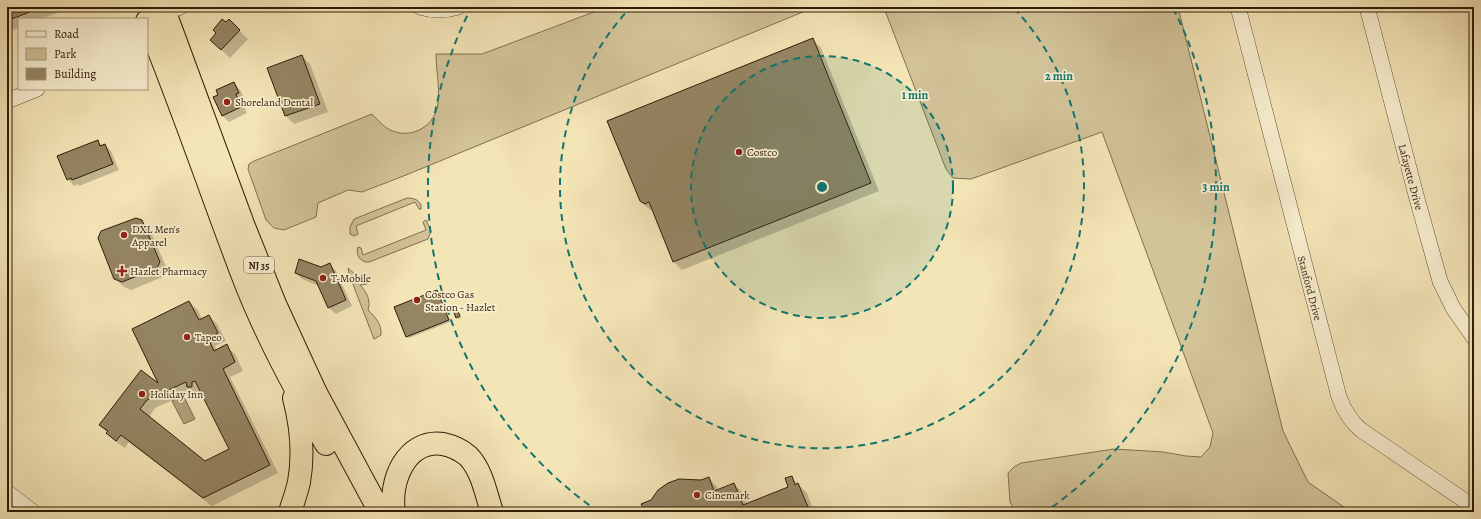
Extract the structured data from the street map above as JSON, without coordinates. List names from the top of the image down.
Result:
{
  "streets": {
    "highway": ["NJ 35"],
    "street": ["Lafayette Drive", "Stanford Drive"]
  },
  "places": {
    "other": [
      "Shoreland Dental",
      "Costco",
      "DXL Men's Apparel",
      "T-Mobile",
      "Costco Gas Station - Hazlet",
      "Tapeo",
      "Holiday Inn",
      "Cinemark"
    ],
    "health": ["Hazlet Pharmacy"]
  },
  "legend": ["Road", "Park", "Building"],
  "rings": ["2 min", "1 min", "3 min"]
}
